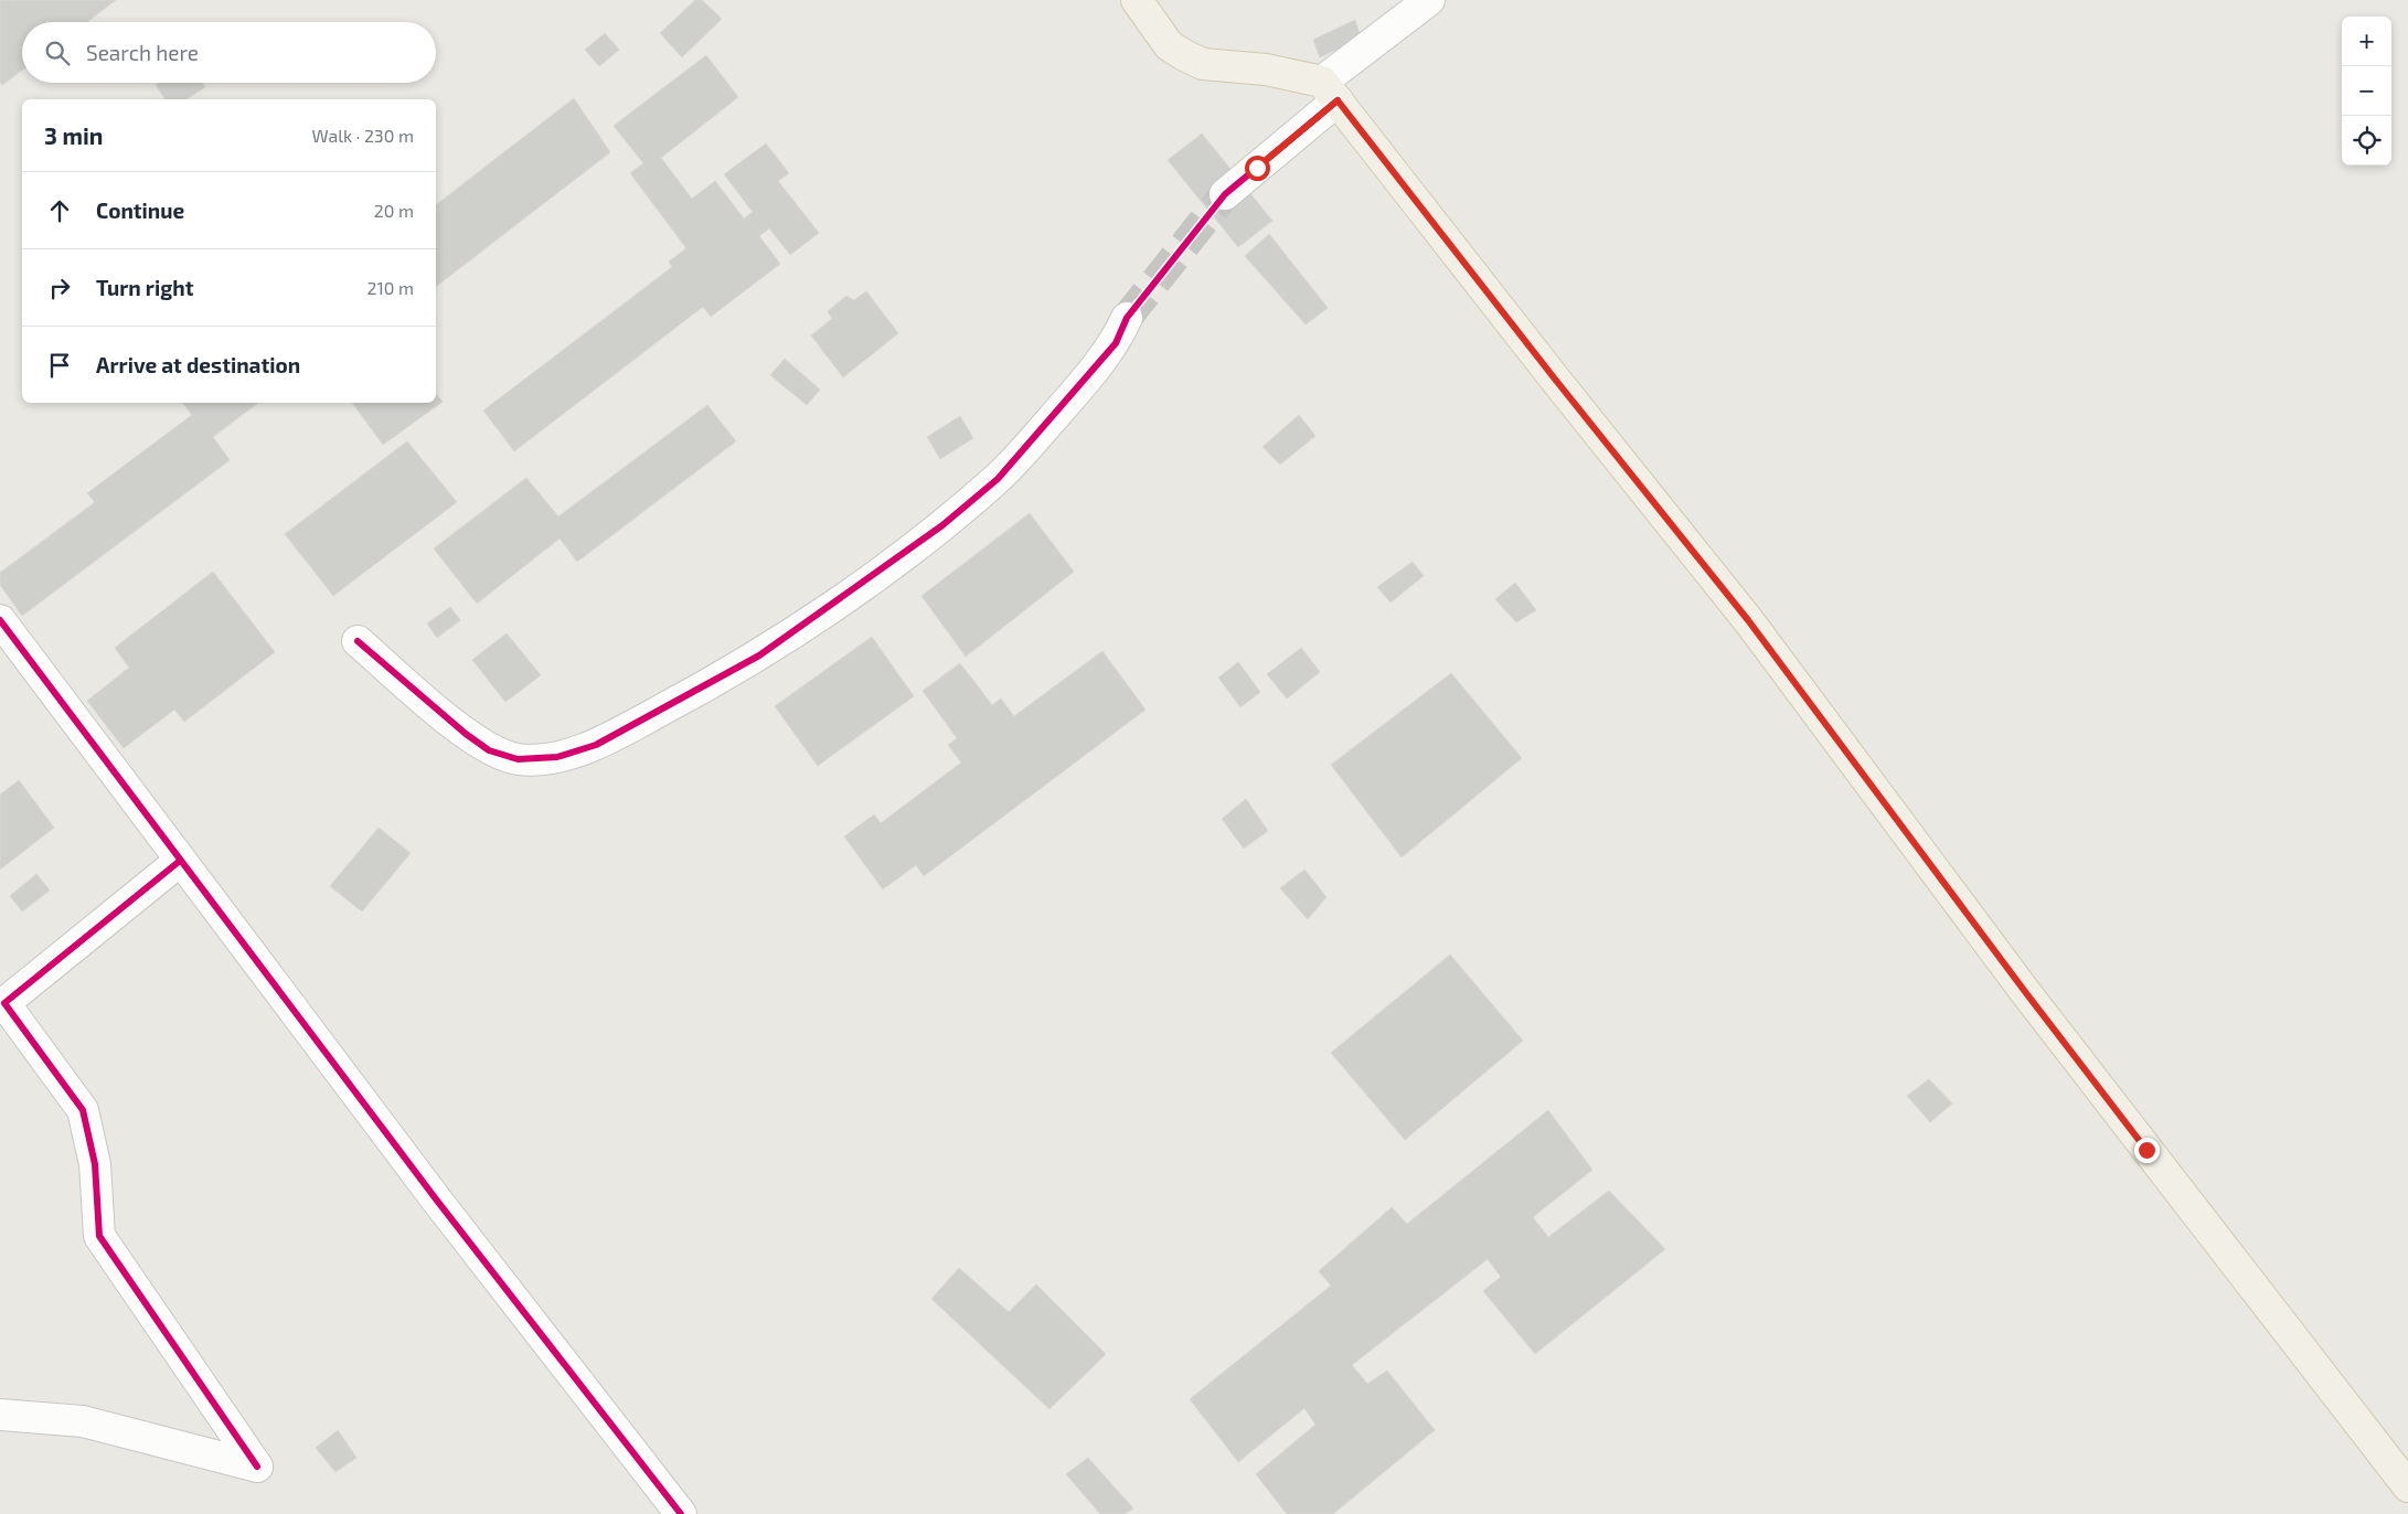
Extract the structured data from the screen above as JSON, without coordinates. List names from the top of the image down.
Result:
{
  "page": {
    "map_buttons": ["+", "−"],
    "search": "Search here",
    "heading": ["3 min", "Walk · 230 m"],
    "list": [
      ["Continue", "20 m"],
      ["Turn right", "210 m"],
      "Arrive at destination"
    ]
  }
}
